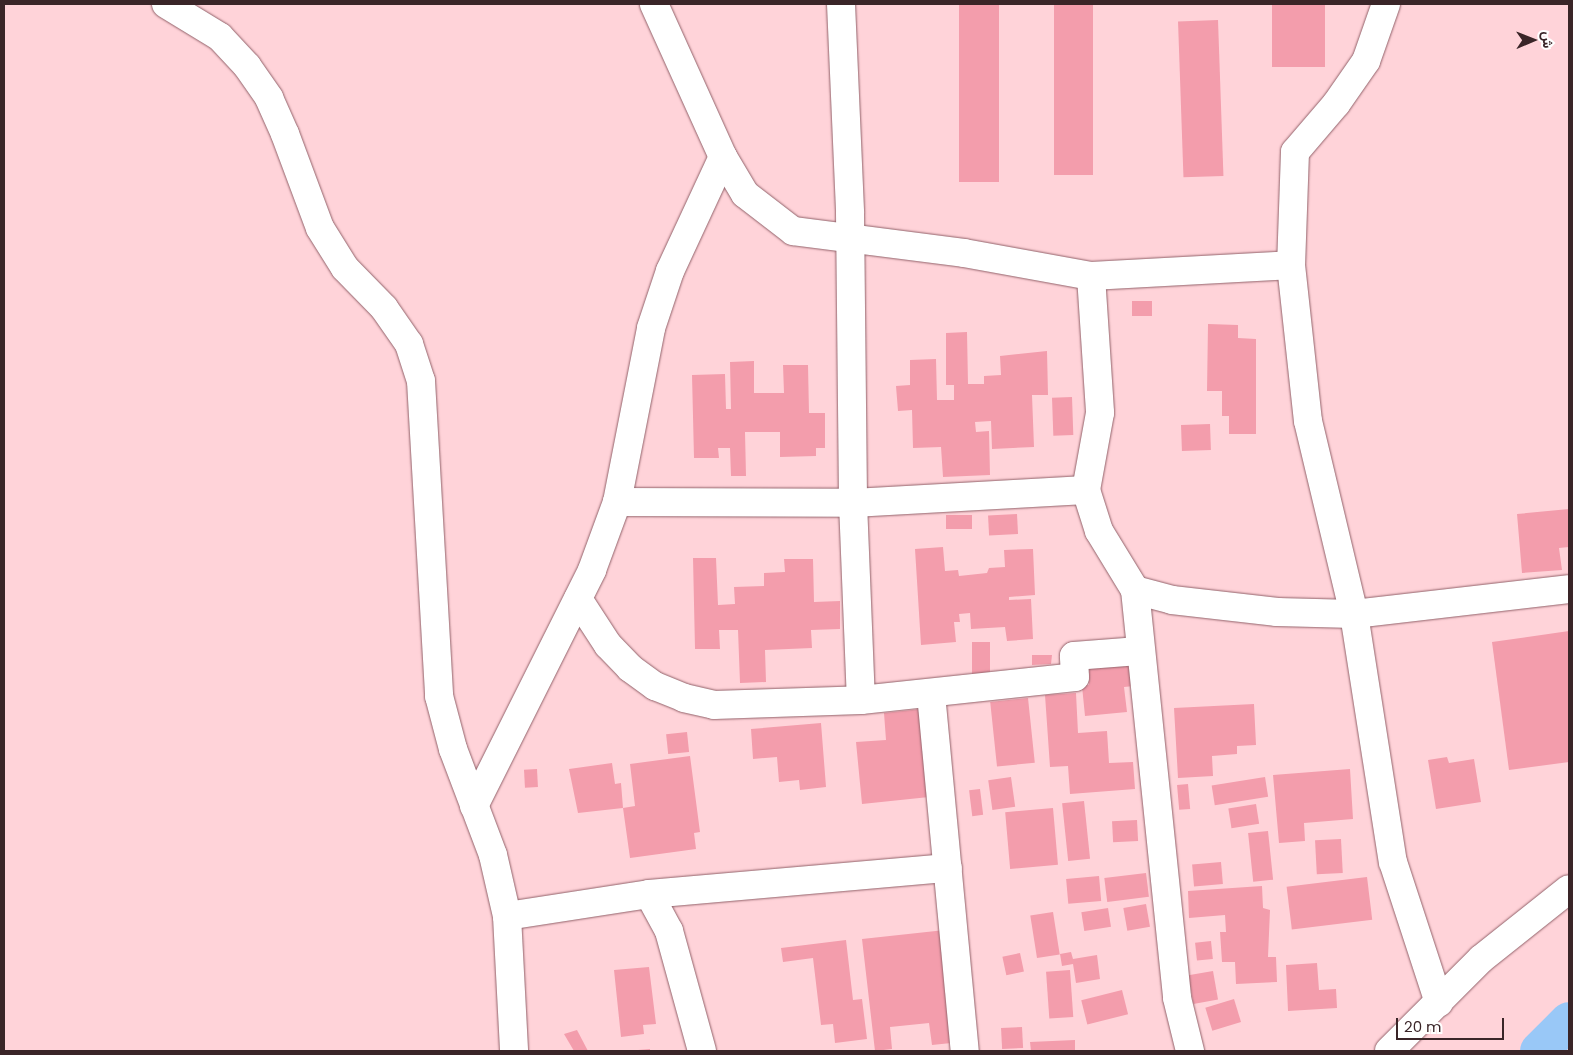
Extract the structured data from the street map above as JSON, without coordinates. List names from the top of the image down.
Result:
{
  "scale_bar": "20 m",
  "north": "right"
}
